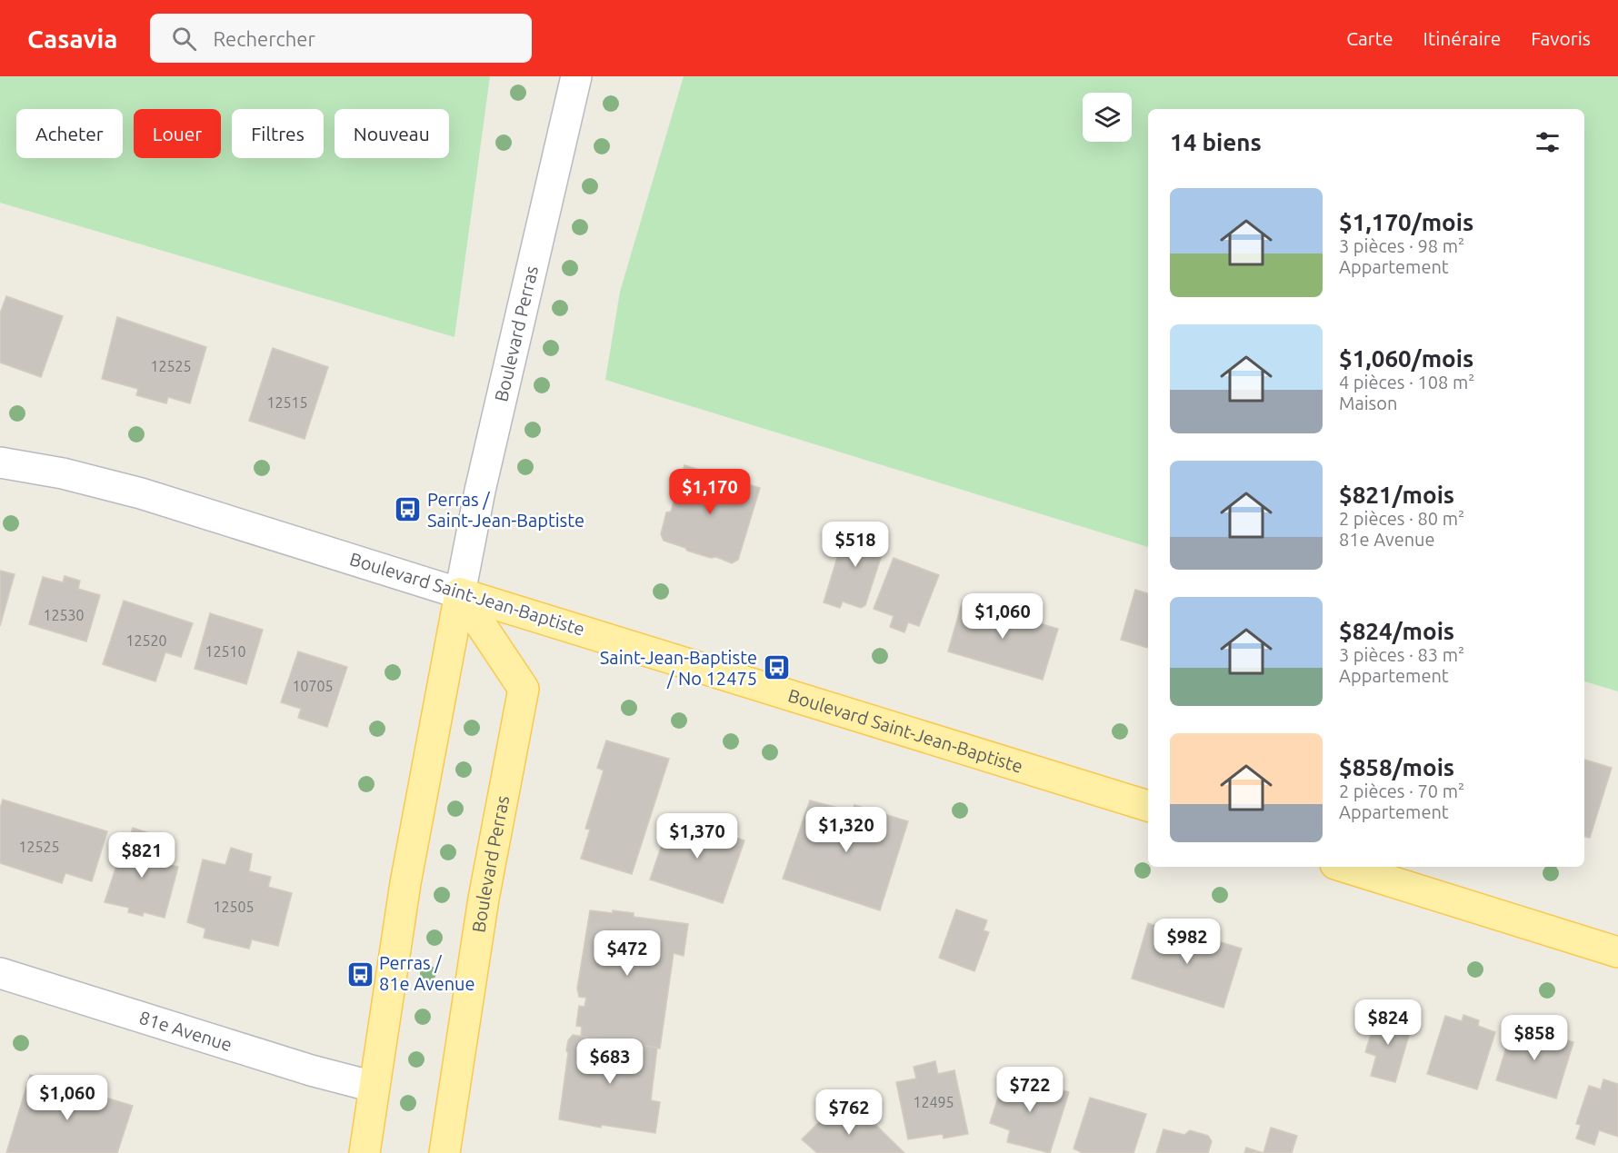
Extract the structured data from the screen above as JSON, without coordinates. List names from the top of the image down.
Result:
{
  "streets": {
    "main road": ["Boulevard Perras", "Boulevard Saint-Jean-Baptiste"],
    "street": ["81e Avenue"]
  },
  "crossings": [
    ["Boulevard Perras", "Boulevard Saint-Jean-Baptiste"],
    ["Boulevard Perras", "81e Avenue"]
  ],
  "places": {
    "bus stop": ["Perras / Saint-Jean-Baptiste", "Saint-Jean-Baptiste / No 12475", "Perras / 81e Avenue"]
  },
  "house_numbers": [
    "12525",
    "12515",
    "12530",
    "12520",
    "12510",
    "10705",
    "12525",
    "12505",
    "12495"
  ],
  "page": {
    "header": "Casavia",
    "search": "Rechercher",
    "nav": ["Carte", "Itinéraire", "Favoris"],
    "chip": [
      "Acheter",
      "Louer",
      "Filtres",
      "Nouveau"
    ],
    "heading": "14 biens",
    "list": [
      {
        "name": "$1,170/mois",
        "note": "3 pièces · 98 m² · Appartement"
      },
      {
        "name": "$1,060/mois",
        "note": "4 pièces · 108 m² · Maison"
      },
      {
        "name": "$821/mois",
        "note": "2 pièces · 80 m² · 81e Avenue"
      },
      {
        "name": "$824/mois",
        "note": "3 pièces · 83 m² · Appartement"
      },
      {
        "name": "$858/mois",
        "note": "2 pièces · 70 m² · Appartement"
      }
    ],
    "price": [
      "$1,170",
      "$518",
      "$1,060",
      "$1,320",
      "$1,370",
      "$821",
      "$982",
      "$472",
      "$824",
      "$858",
      "$683",
      "$722",
      "$1,060",
      "$762"
    ]
  }
}
